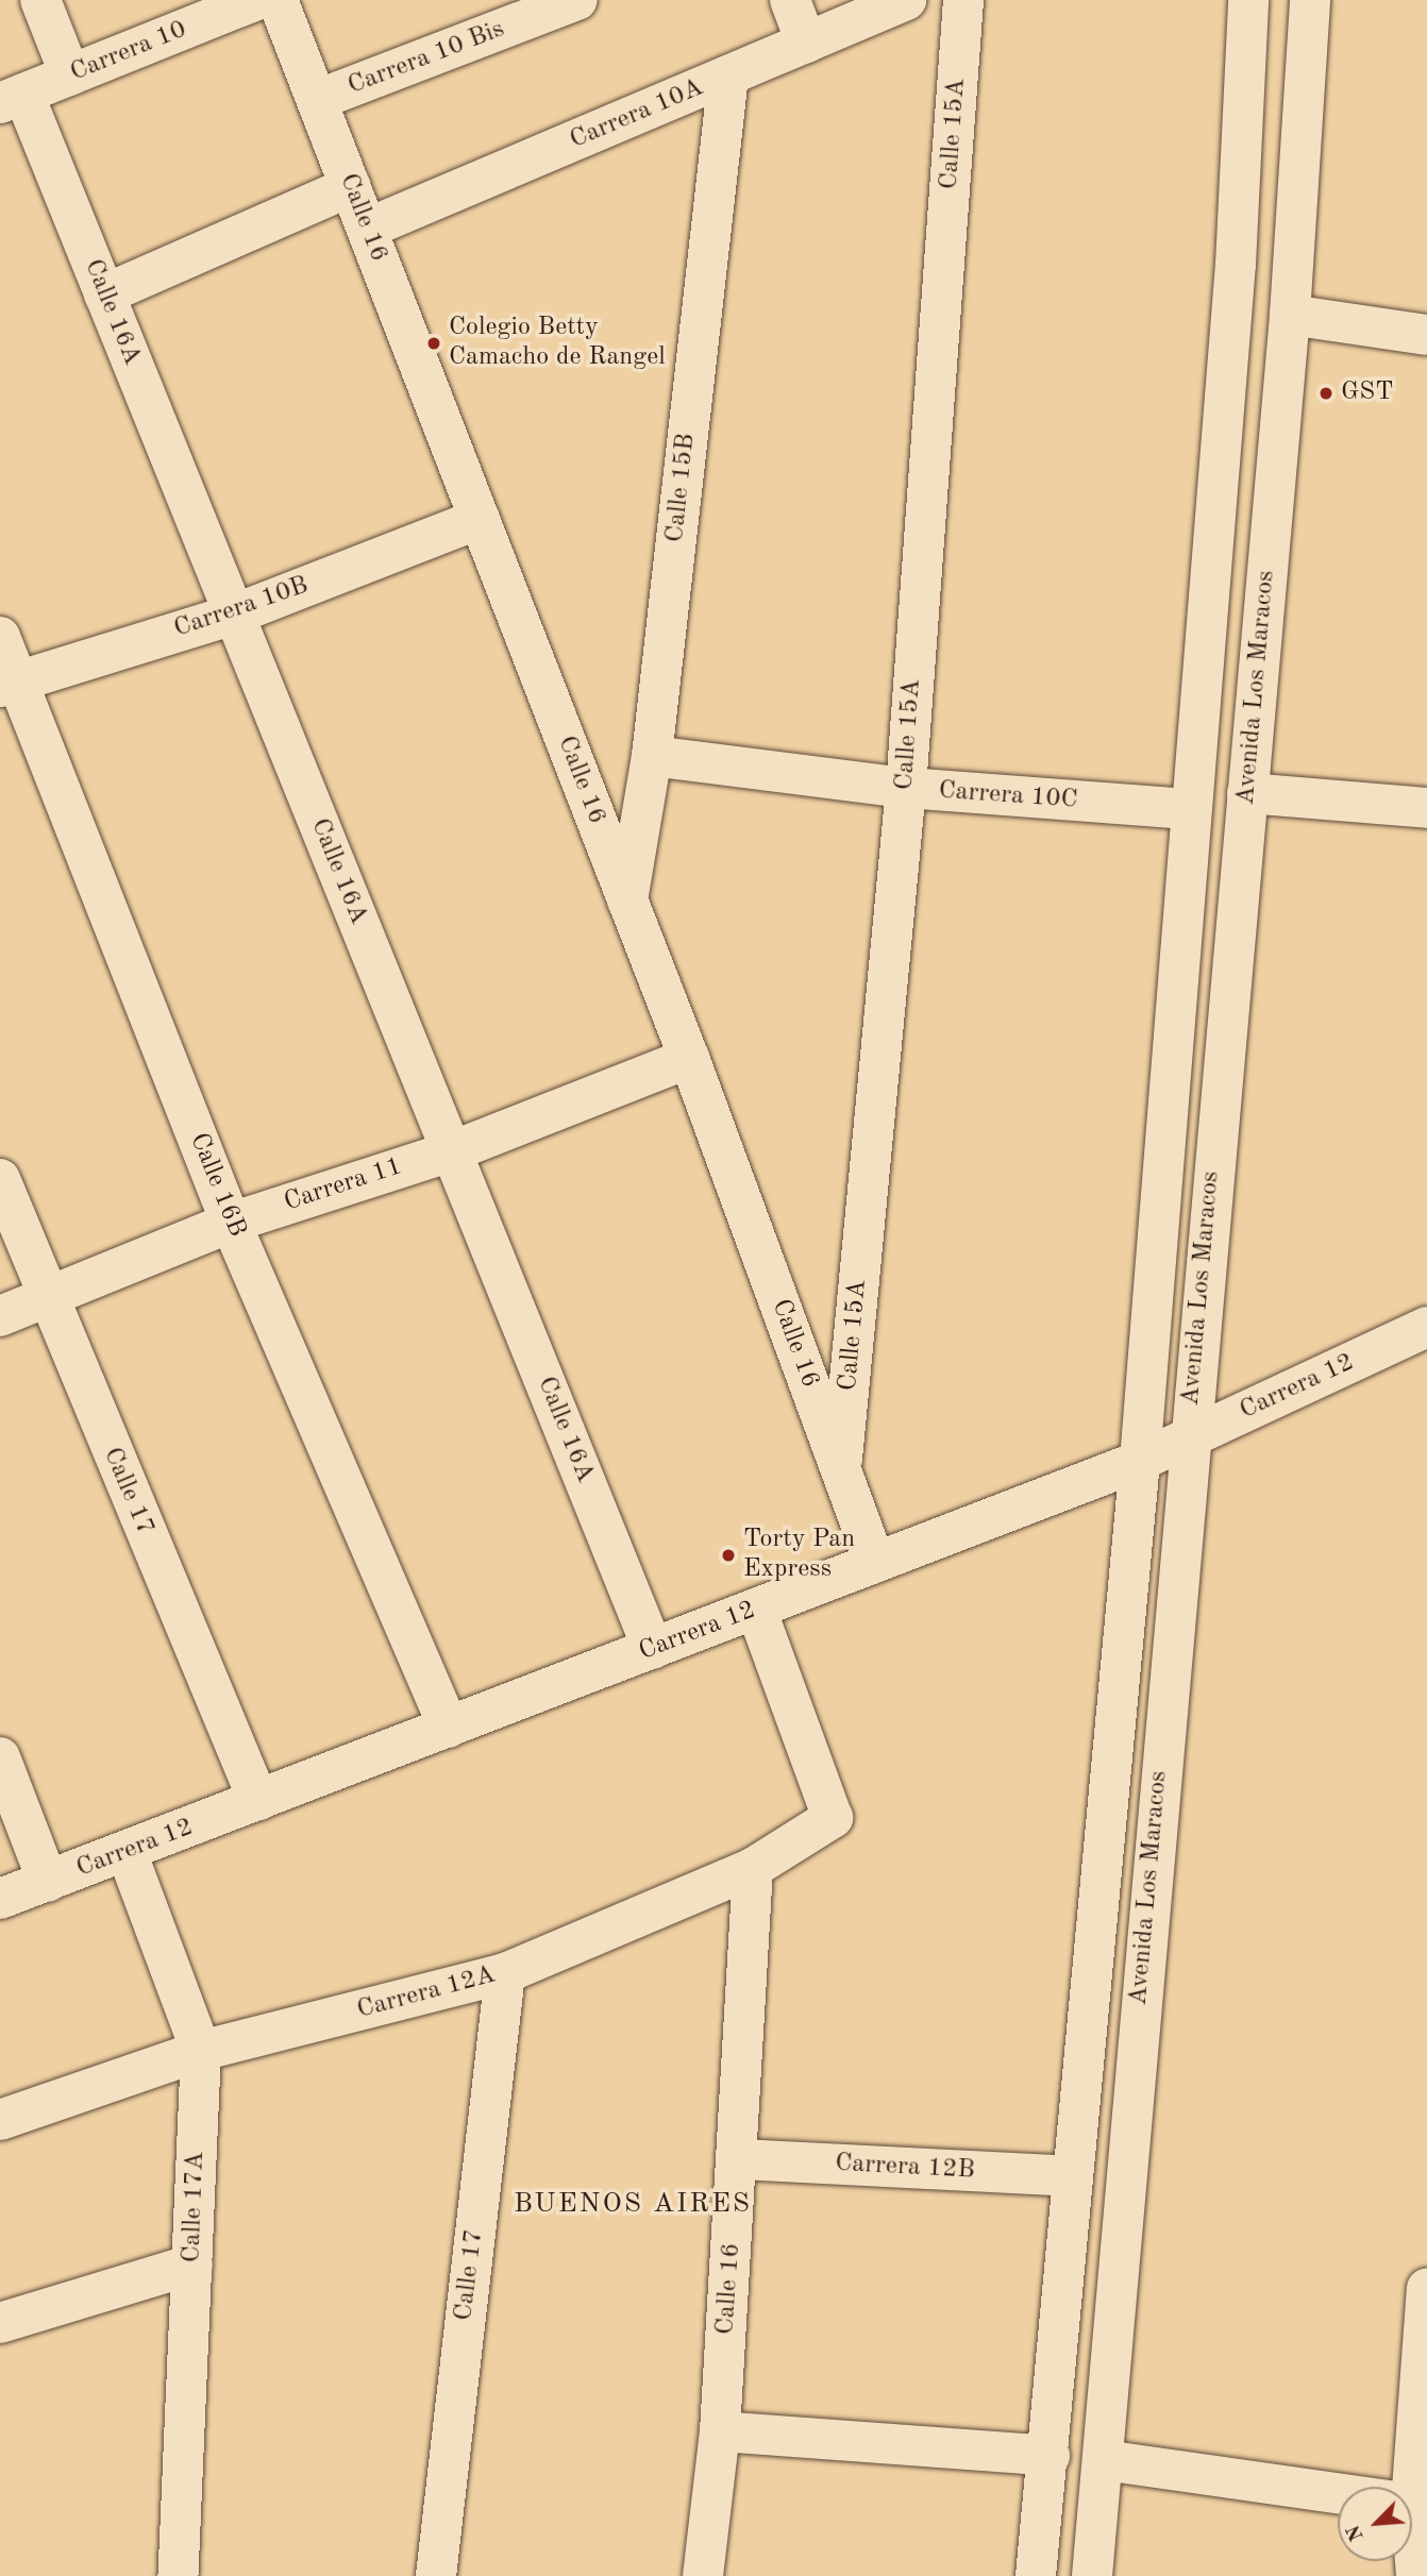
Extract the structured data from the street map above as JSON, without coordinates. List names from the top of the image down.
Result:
{
  "streets": {
    "street": [
      "Carrera 10",
      "Carrera 10 Bis",
      "Carrera 10A",
      "Calle 15A",
      "Calle 16",
      "Calle 16A",
      "Calle 15B",
      "Carrera 10B",
      "Avenida Los Maracos",
      "Carrera 10C",
      "Calle 16B",
      "Carrera 11",
      "Carrera 12",
      "Calle 17",
      "Carrera 12A",
      "Carrera 12B",
      "Calle 17A"
    ]
  },
  "crossings": [
    ["Carrera 10", "Calle 16A"],
    ["Carrera 10 Bis", "Calle 16"],
    ["Carrera 10A", "Calle 16"],
    ["Carrera 10A", "Calle 15B"],
    ["Calle 15A", "Calle 16"],
    ["Calle 15A", "Carrera 10C"],
    ["Calle 16", "Calle 15B"],
    ["Calle 16", "Carrera 10B"],
    ["Calle 16", "Carrera 11"],
    ["Calle 16", "Carrera 12"],
    ["Calle 16", "Carrera 12A"],
    ["Calle 16", "Carrera 12B"],
    ["Calle 16A", "Carrera 10B"],
    ["Calle 16A", "Carrera 11"],
    ["Calle 16A", "Carrera 12"],
    ["Calle 15B", "Carrera 10C"],
    ["Carrera 10B", "Calle 16B"],
    ["Avenida Los Maracos", "Carrera 10C"],
    ["Avenida Los Maracos", "Carrera 12"],
    ["Avenida Los Maracos", "Carrera 12B"],
    ["Calle 16B", "Carrera 11"],
    ["Calle 16B", "Carrera 12"],
    ["Carrera 11", "Calle 17"],
    ["Carrera 12", "Calle 17"],
    ["Carrera 12", "Carrera 12A"],
    ["Carrera 12", "Calle 17A"],
    ["Calle 17", "Carrera 12A"],
    ["Carrera 12A", "Calle 17A"]
  ],
  "districts": ["BUENOS AIRES"],
  "places": ["Colegio Betty Camacho de Rangel", "GST", "Torty Pan Express"],
  "north": "bottom left"
}
